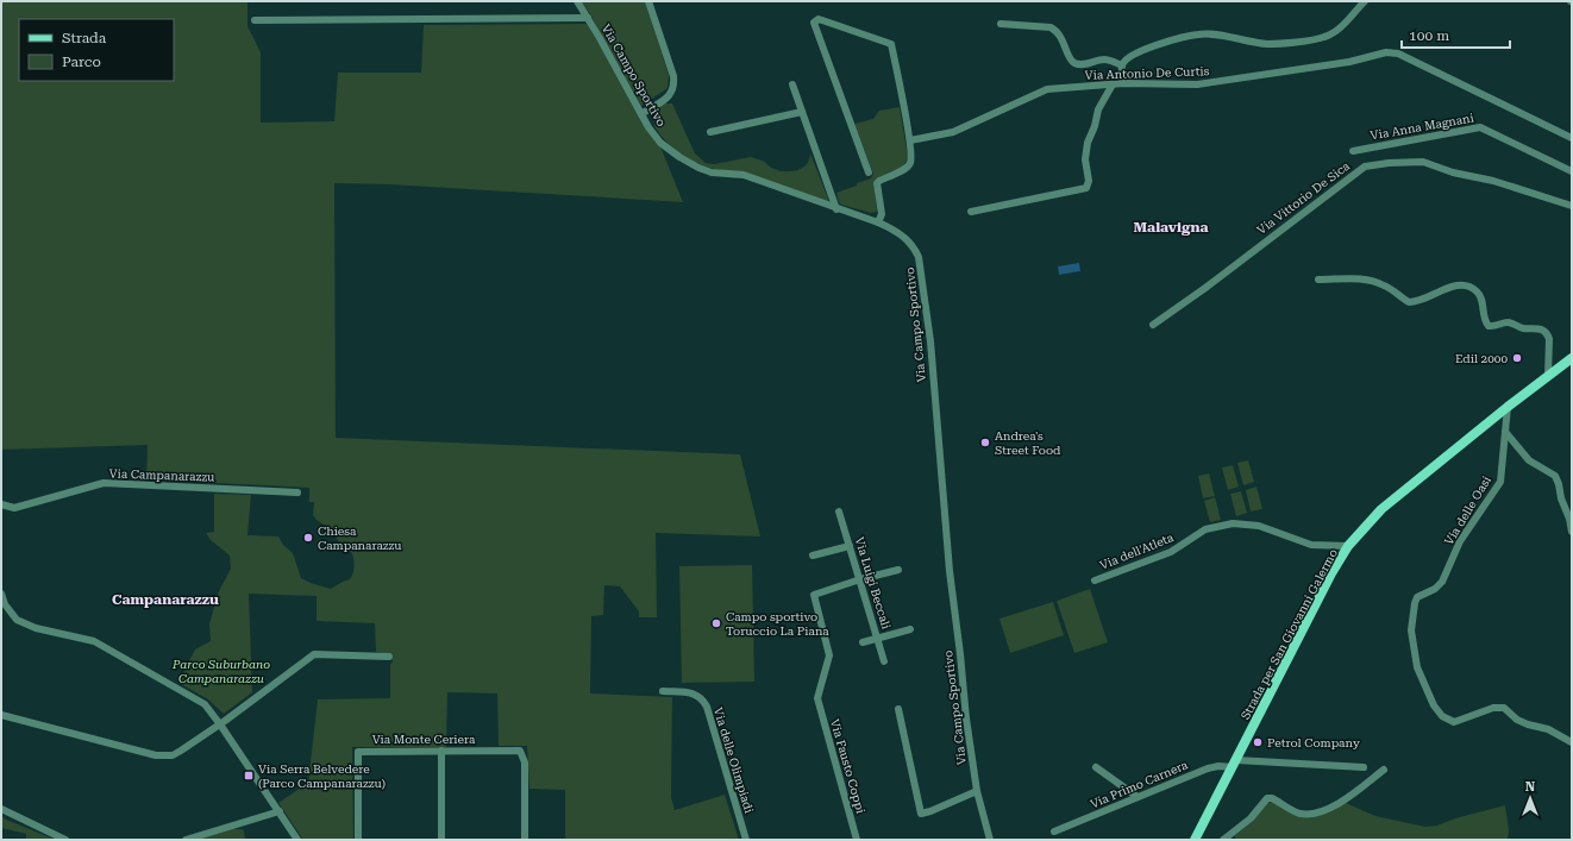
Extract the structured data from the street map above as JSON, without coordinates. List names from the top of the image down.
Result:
{
  "streets": {
    "main road": ["Strada per San Giovanni Galermo"],
    "street": [
      "Via Antonio De Curtis",
      "Via Campo Sportivo",
      "Via Anna Magnani",
      "Via Vittorio De Sica",
      "Via Campanarazzu",
      "Via delle Oasi",
      "Via dell'Atleta",
      "Via Luigi Beccali",
      "Via Monte Ceriera",
      "Via delle Olimpiadi",
      "Via Fausto Coppi",
      "Via Primo Carnera"
    ]
  },
  "crossings": [
    ["Via delle Oasi", "Strada per San Giovanni Galermo"],
    ["Via dell'Atleta", "Strada per San Giovanni Galermo"],
    ["Via Luigi Beccali", "Via Fausto Coppi"],
    ["Strada per San Giovanni Galermo", "Via Primo Carnera"]
  ],
  "districts": ["Malavigna", "Campanarazzu"],
  "parks": ["Parco Suburbano Campanarazzu"],
  "places": {
    "other": [
      "Edil 2000",
      "Andrea's Street Food",
      "Chiesa Campanarazzu",
      "Campo sportivo Toruccio La Piana",
      "Petrol Company"
    ],
    "transit": ["Via Serra Belvedere (Parco Campanarazzu)"]
  },
  "legend": ["Strada", "Parco"],
  "scale_bar": "100 m",
  "north": "top"
}
